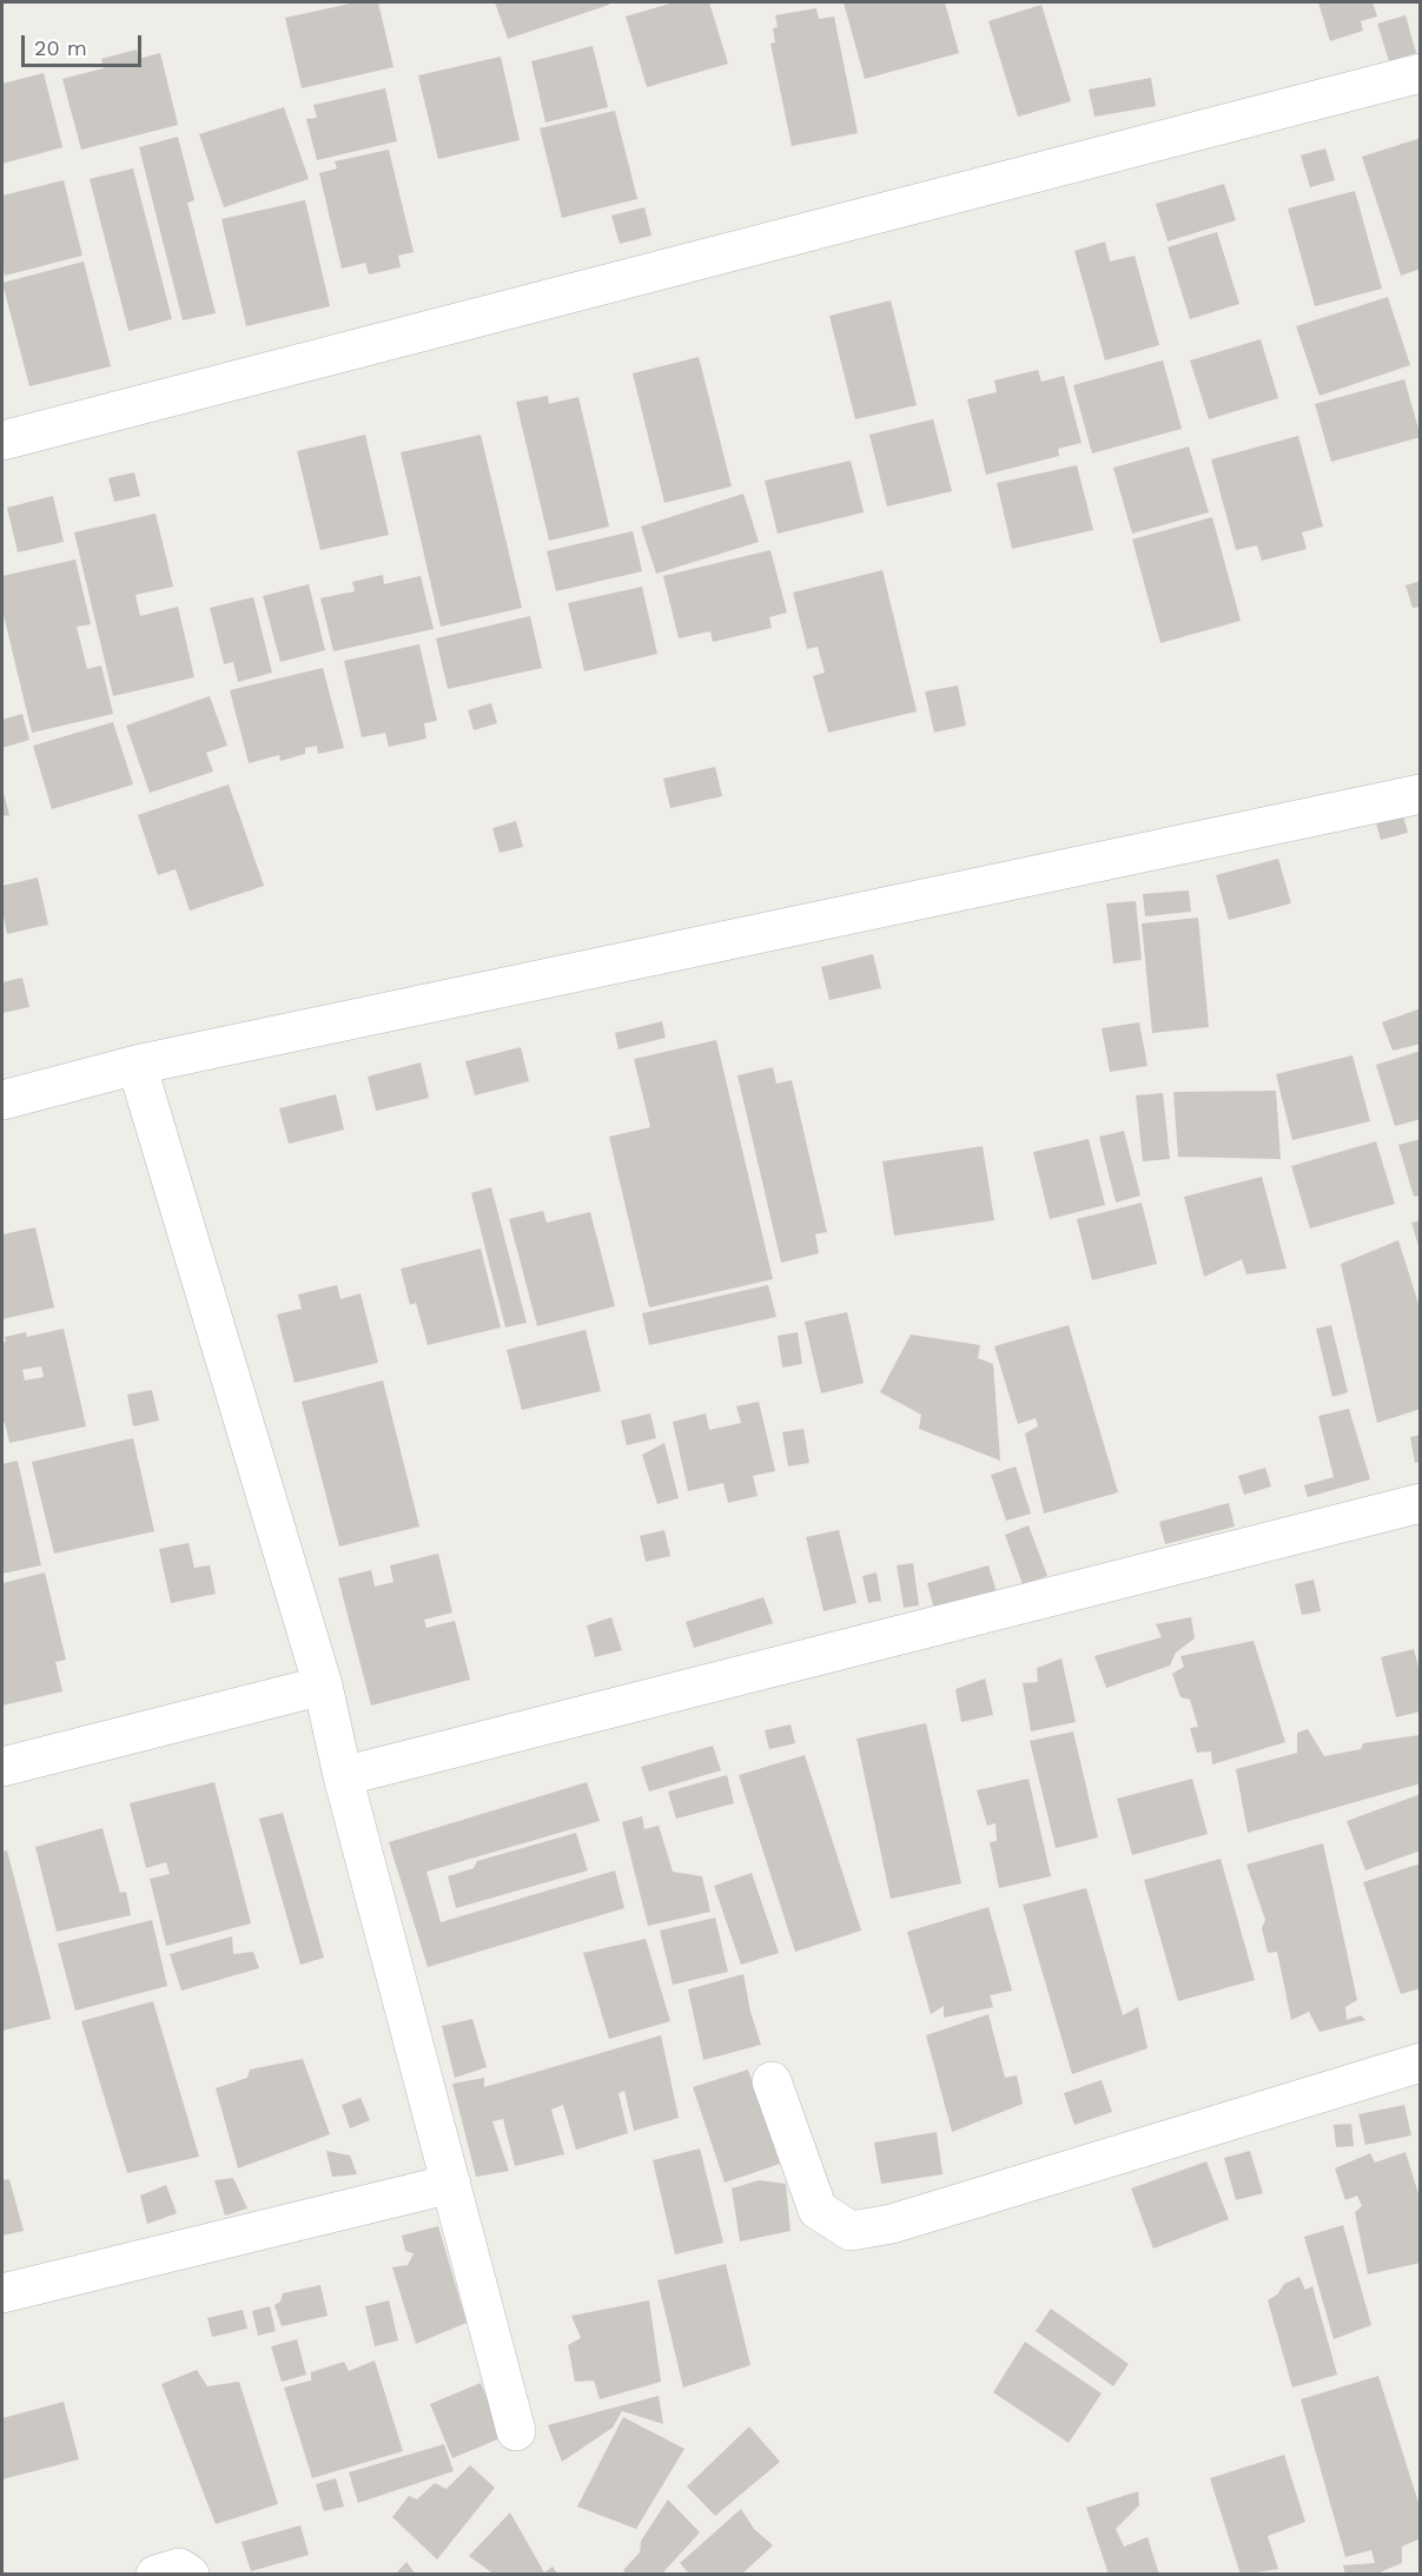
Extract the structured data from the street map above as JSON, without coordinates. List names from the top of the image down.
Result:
{
  "scale_bar": "20 m"
}
